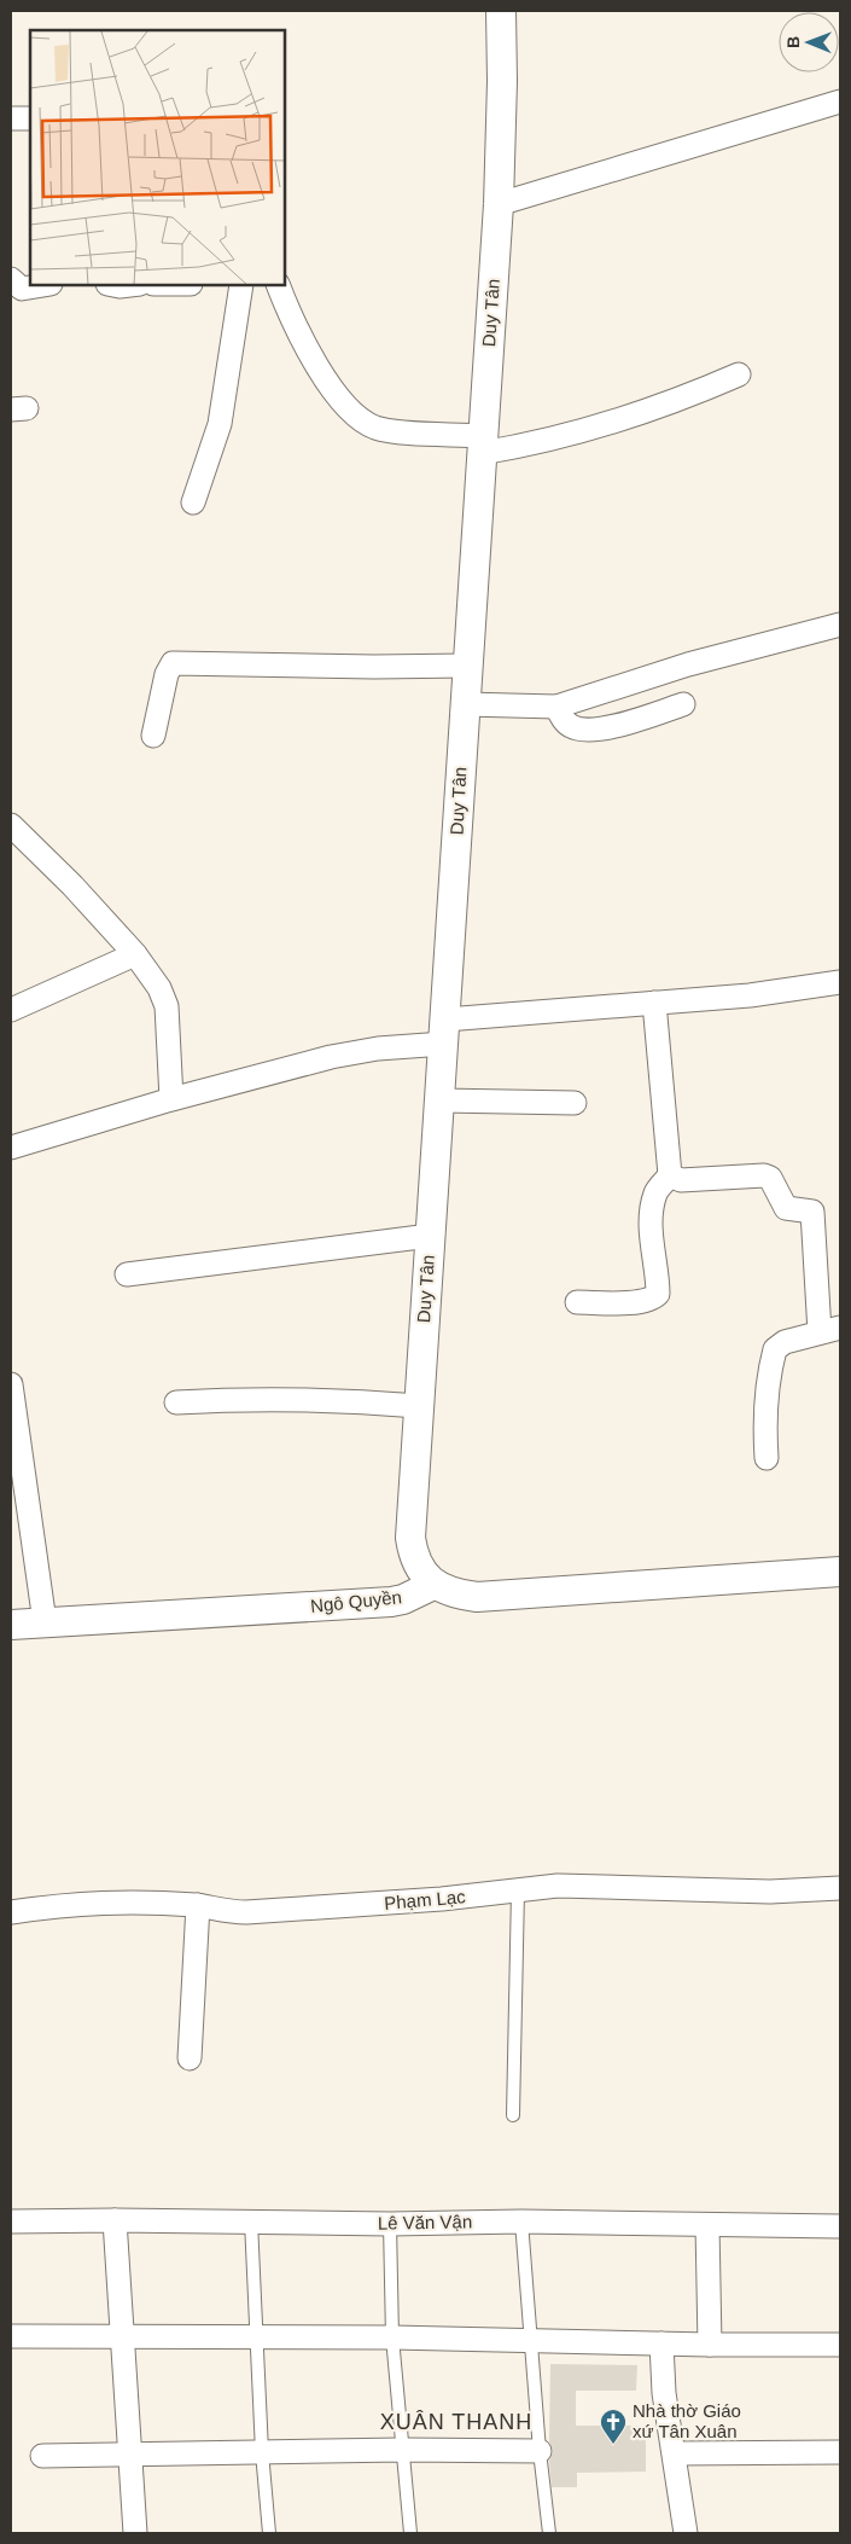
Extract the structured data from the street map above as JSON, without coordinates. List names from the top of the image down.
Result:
{
  "streets": {
    "street": [
      "Duy Tân",
      "Ngô Quyền",
      "Phạm Lạc",
      "Lê Văn Vận"
    ]
  },
  "crossings": [
    ["Duy Tân", "Ngô Quyền"]
  ],
  "districts": ["XUÂN THANH"],
  "places": {
    "church": ["Nhà thờ Giáo xứ Tân Xuân"]
  },
  "north": "left"
}
